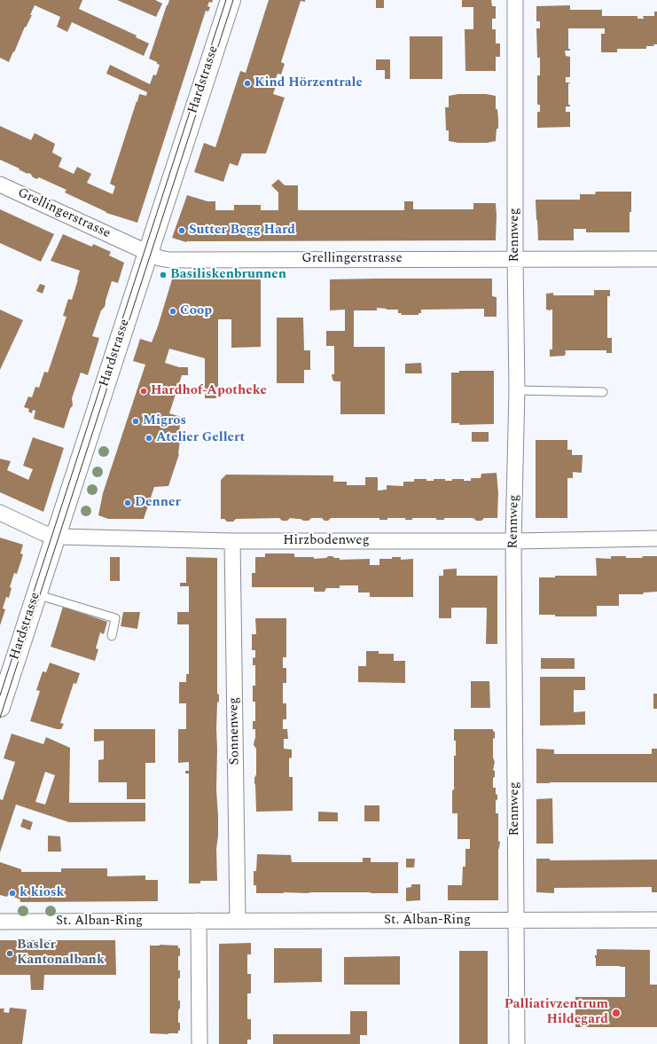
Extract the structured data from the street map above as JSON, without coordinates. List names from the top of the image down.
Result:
{
  "streets": {
    "street": [
      "Hardstrasse",
      "Grellingerstrasse",
      "Rennweg",
      "Hirzbodenweg",
      "Sonnenweg",
      "St. Alban-Ring"
    ]
  },
  "crossings": [
    ["Hardstrasse", "Grellingerstrasse"],
    ["Hardstrasse", "Hirzbodenweg"],
    ["Grellingerstrasse", "Rennweg"],
    ["Rennweg", "Hirzbodenweg"],
    ["Rennweg", "St. Alban-Ring"],
    ["Hirzbodenweg", "Sonnenweg"],
    ["Sonnenweg", "St. Alban-Ring"]
  ],
  "places": [
    "Kind Hörzentrale",
    "Sutter Begg Hard",
    "Basiliskenbrunnen",
    "Coop",
    "Hardhof-Apotheke",
    "Migros",
    "Atelier Gellert",
    "Denner",
    "k kiosk",
    "Basler Kantonalbank",
    "Palliativzentrum Hildegard"
  ]
}
